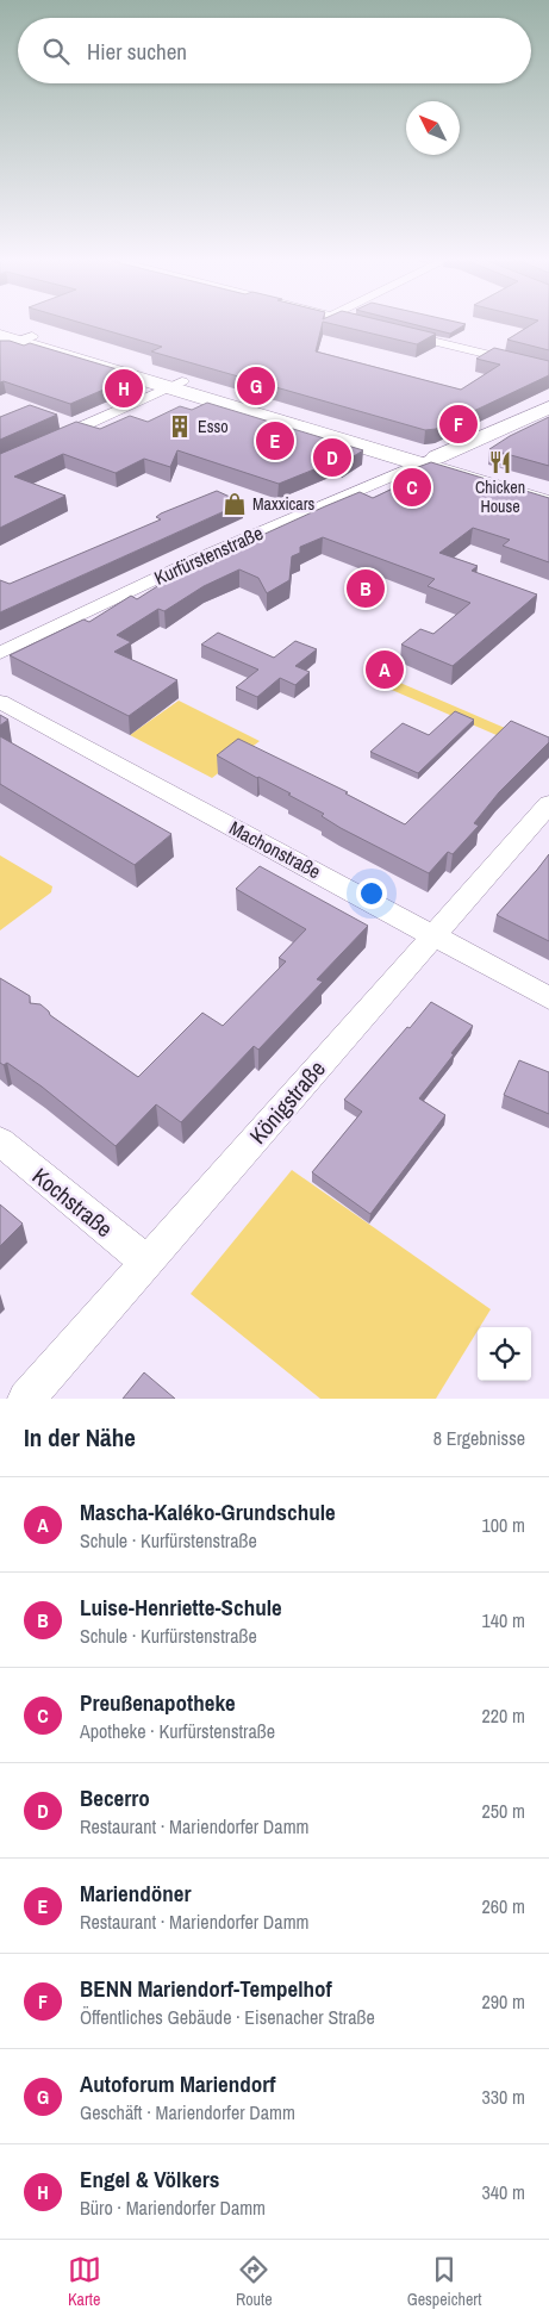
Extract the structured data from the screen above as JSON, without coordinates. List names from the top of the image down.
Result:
{
  "streets": {
    "street": [
      "Kurfürstenstraße",
      "Machonstraße",
      "Königstraße",
      "Kochstraße"
    ]
  },
  "crossings": [
    ["Machonstraße", "Königstraße"],
    ["Königstraße", "Kochstraße"]
  ],
  "places": {
    "building": ["Esso"],
    "restaurant": ["Chicken House"],
    "shop": ["Maxxicars"]
  },
  "north": "top left",
  "page": {
    "search": "Hier suchen",
    "pins": [
      "G",
      "H",
      "F",
      "E",
      "D",
      "C",
      "B",
      "A"
    ],
    "heading": ["In der Nähe", "8 Ergebnisse"],
    "list": [
      {
        "mark": "A",
        "name": "Mascha-Kaléko-Grundschule",
        "note": "Schule · Kurfürstenstraße",
        "value": "100 m"
      },
      {
        "mark": "B",
        "name": "Luise-Henriette-Schule",
        "note": "Schule · Kurfürstenstraße",
        "value": "140 m"
      },
      {
        "mark": "C",
        "name": "Preußenapotheke",
        "note": "Apotheke · Kurfürstenstraße",
        "value": "220 m"
      },
      {
        "mark": "D",
        "name": "Becerro",
        "note": "Restaurant · Mariendorfer Damm",
        "value": "250 m"
      },
      {
        "mark": "E",
        "name": "Mariendöner",
        "note": "Restaurant · Mariendorfer Damm",
        "value": "260 m"
      },
      {
        "mark": "F",
        "name": "BENN Mariendorf-Tempelhof",
        "note": "Öffentliches Gebäude · Eisenacher Straße",
        "value": "290 m"
      },
      {
        "mark": "G",
        "name": "Autoforum Mariendorf",
        "note": "Geschäft · Mariendorfer Damm",
        "value": "330 m"
      },
      {
        "mark": "H",
        "name": "Engel & Völkers",
        "note": "Büro · Mariendorfer Damm",
        "value": "340 m"
      }
    ],
    "nav": ["Karte", "Route", "Gespeichert"]
  }
}
